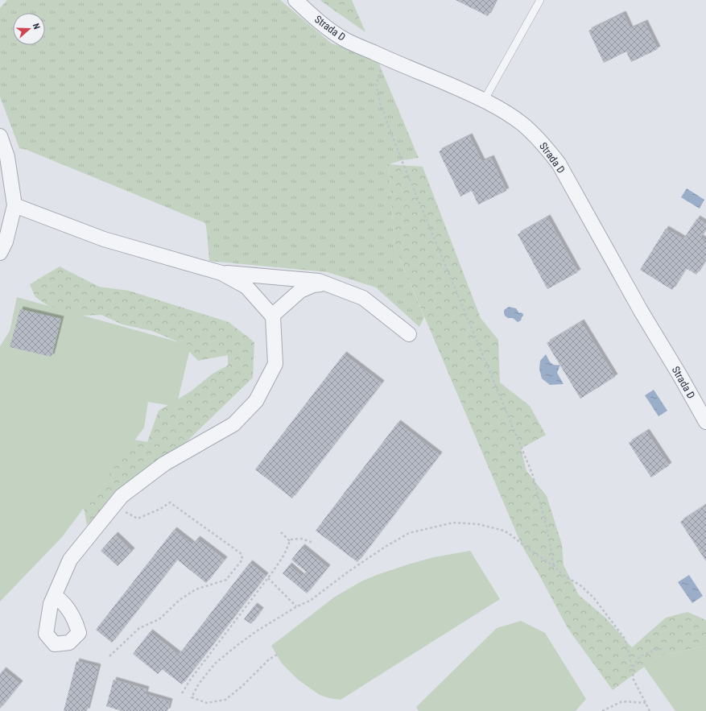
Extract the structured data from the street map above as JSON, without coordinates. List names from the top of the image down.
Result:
{
  "streets": {
    "street": ["Strada D"]
  },
  "north": "right"
}
